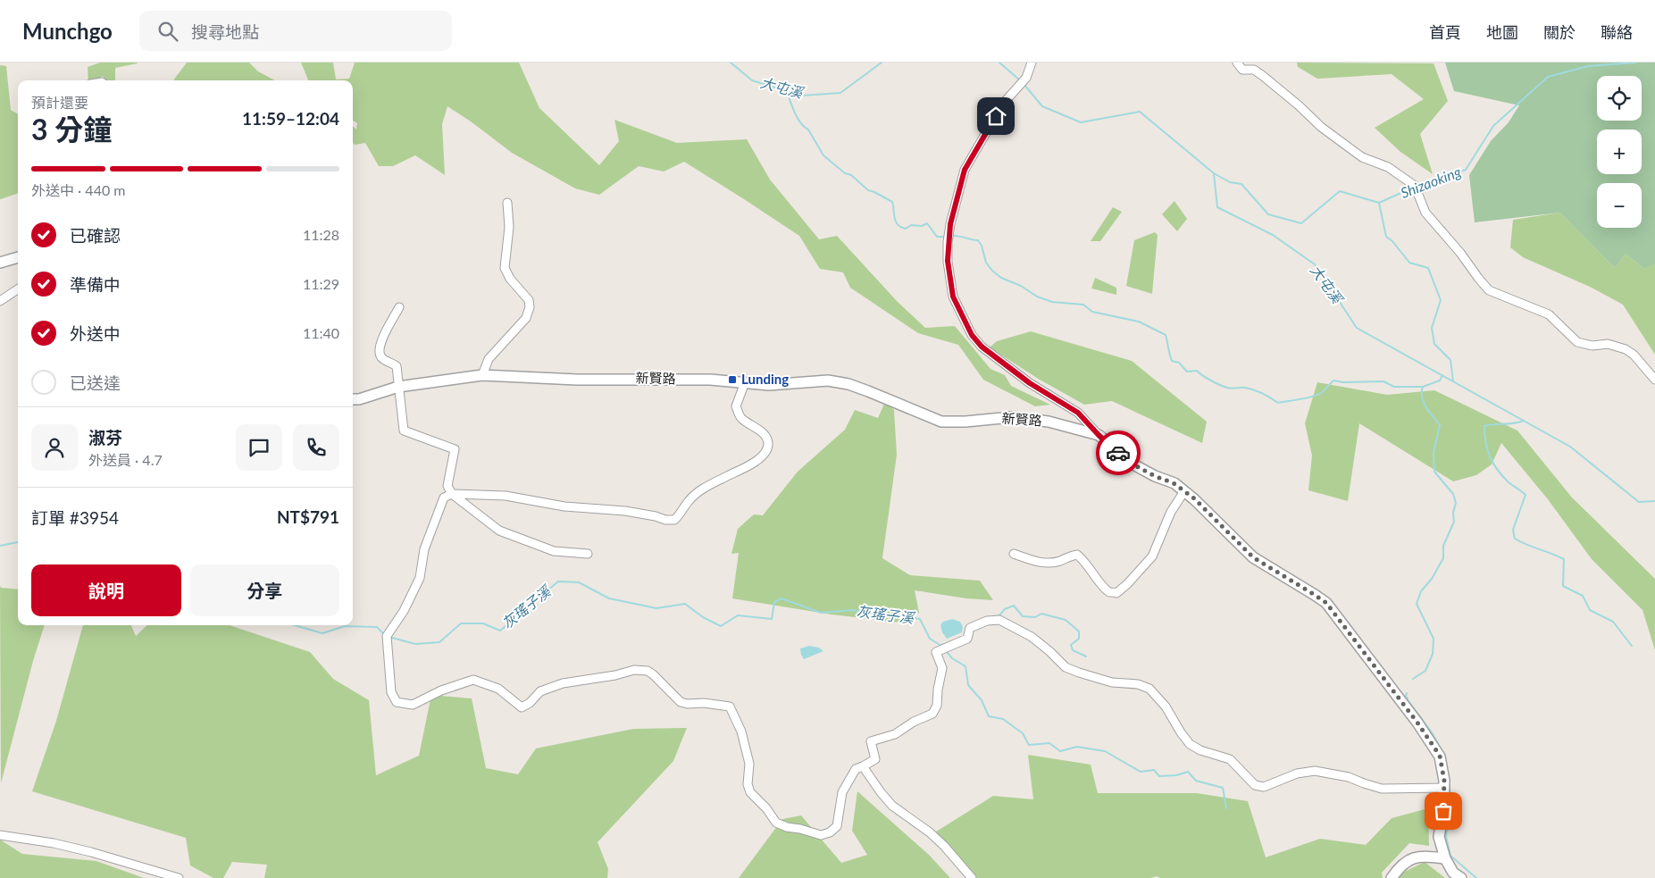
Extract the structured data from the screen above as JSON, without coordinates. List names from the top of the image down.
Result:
{
  "streets": {
    "street": ["新賢路"]
  },
  "water": ["大屯溪", "Shizaoking", "灰瑤子溪"],
  "places": {
    "transit": ["Lunding"]
  },
  "page": {
    "header": "Munchgo",
    "search": "搜尋地點",
    "nav": [
      "首頁",
      "地圖",
      "關於",
      "聯絡"
    ],
    "map_buttons": ["+", "−"],
    "heading": ["3 分鐘", "預計還要", "11:59–12:04"],
    "panel": [
      "淑芬",
      "外送員 · 4.7",
      "訂單 #3954",
      "NT$791"
    ],
    "bar": "外送中 · 440 m",
    "list": [
      ["已確認", "11:28"],
      ["準備中", "11:29"],
      ["外送中", "11:40"],
      "已送達"
    ],
    "buttons": ["說明", "分享"]
  }
}
